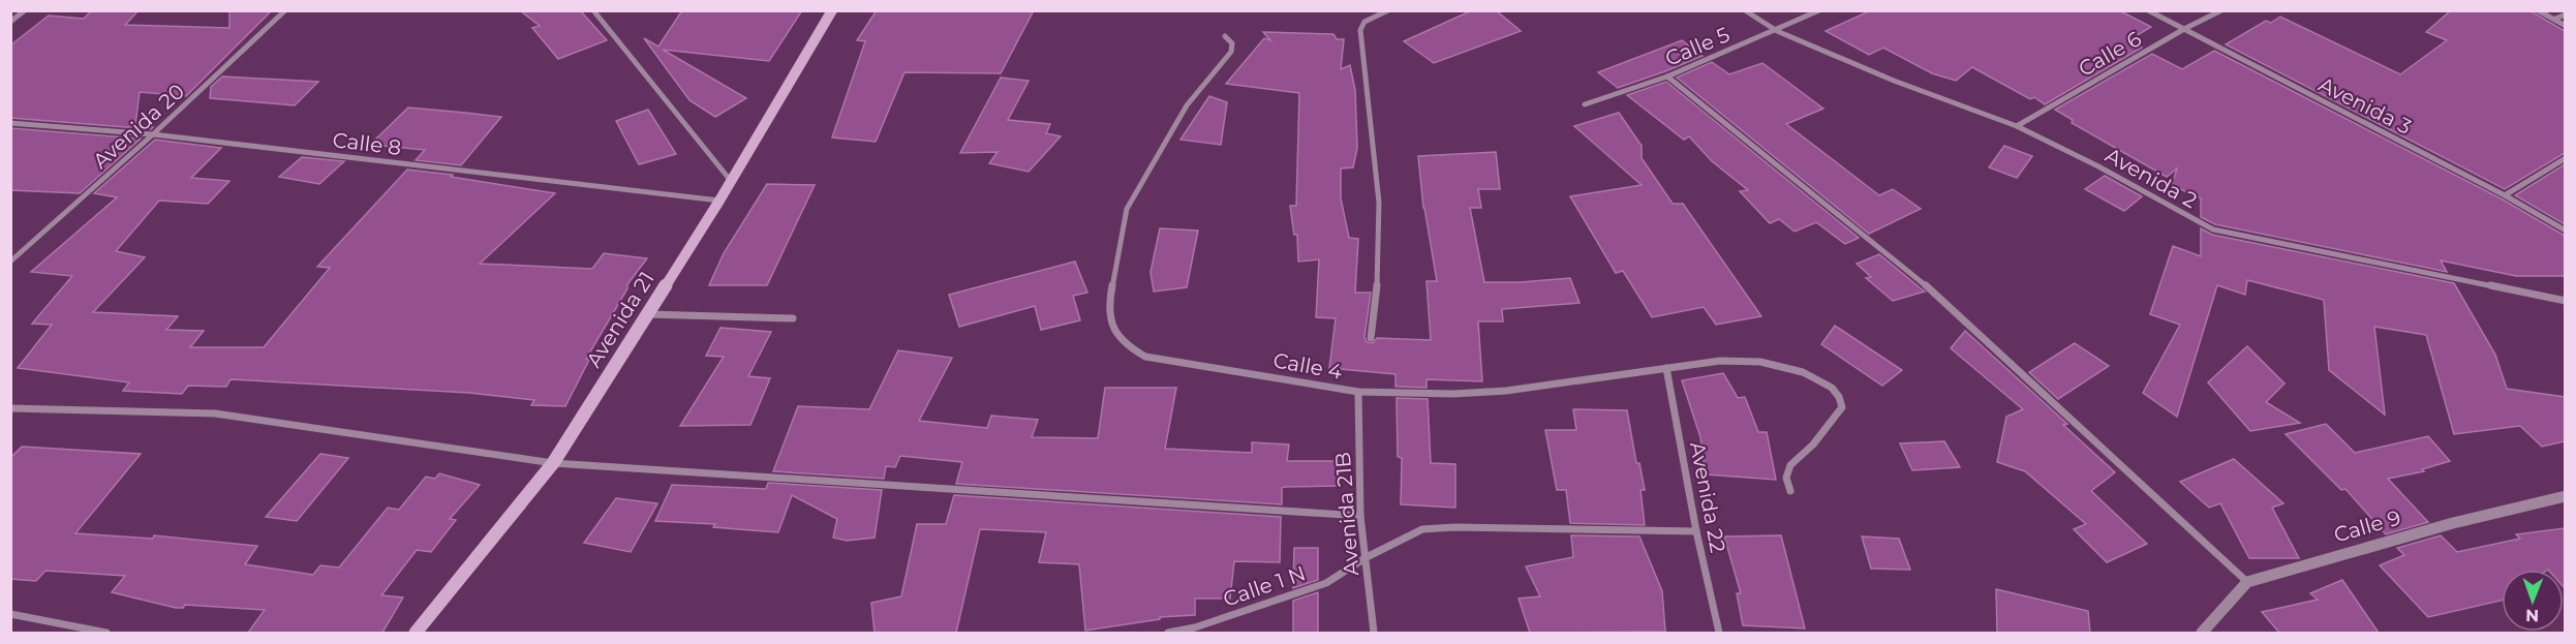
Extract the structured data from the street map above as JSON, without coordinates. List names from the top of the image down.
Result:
{
  "streets": {
    "main road": ["Avenida 21"],
    "street": [
      "Calle 5",
      "Calle 6",
      "Avenida 3",
      "Avenida 20",
      "Calle 8",
      "Avenida 2",
      "Calle 4",
      "Avenida 22",
      "Avenida 21B",
      "Calle 9",
      "Calle 1 N"
    ]
  },
  "crossings": [
    ["Calle 5", "Avenida 2"],
    ["Calle 6", "Avenida 3"],
    ["Calle 6", "Avenida 2"],
    ["Avenida 20", "Calle 8"],
    ["Calle 8", "Avenida 21"],
    ["Calle 4", "Avenida 22"],
    ["Calle 4", "Avenida 21B"],
    ["Avenida 22", "Calle 1 N"],
    ["Avenida 21B", "Calle 1 N"]
  ],
  "north": "bottom"
}
